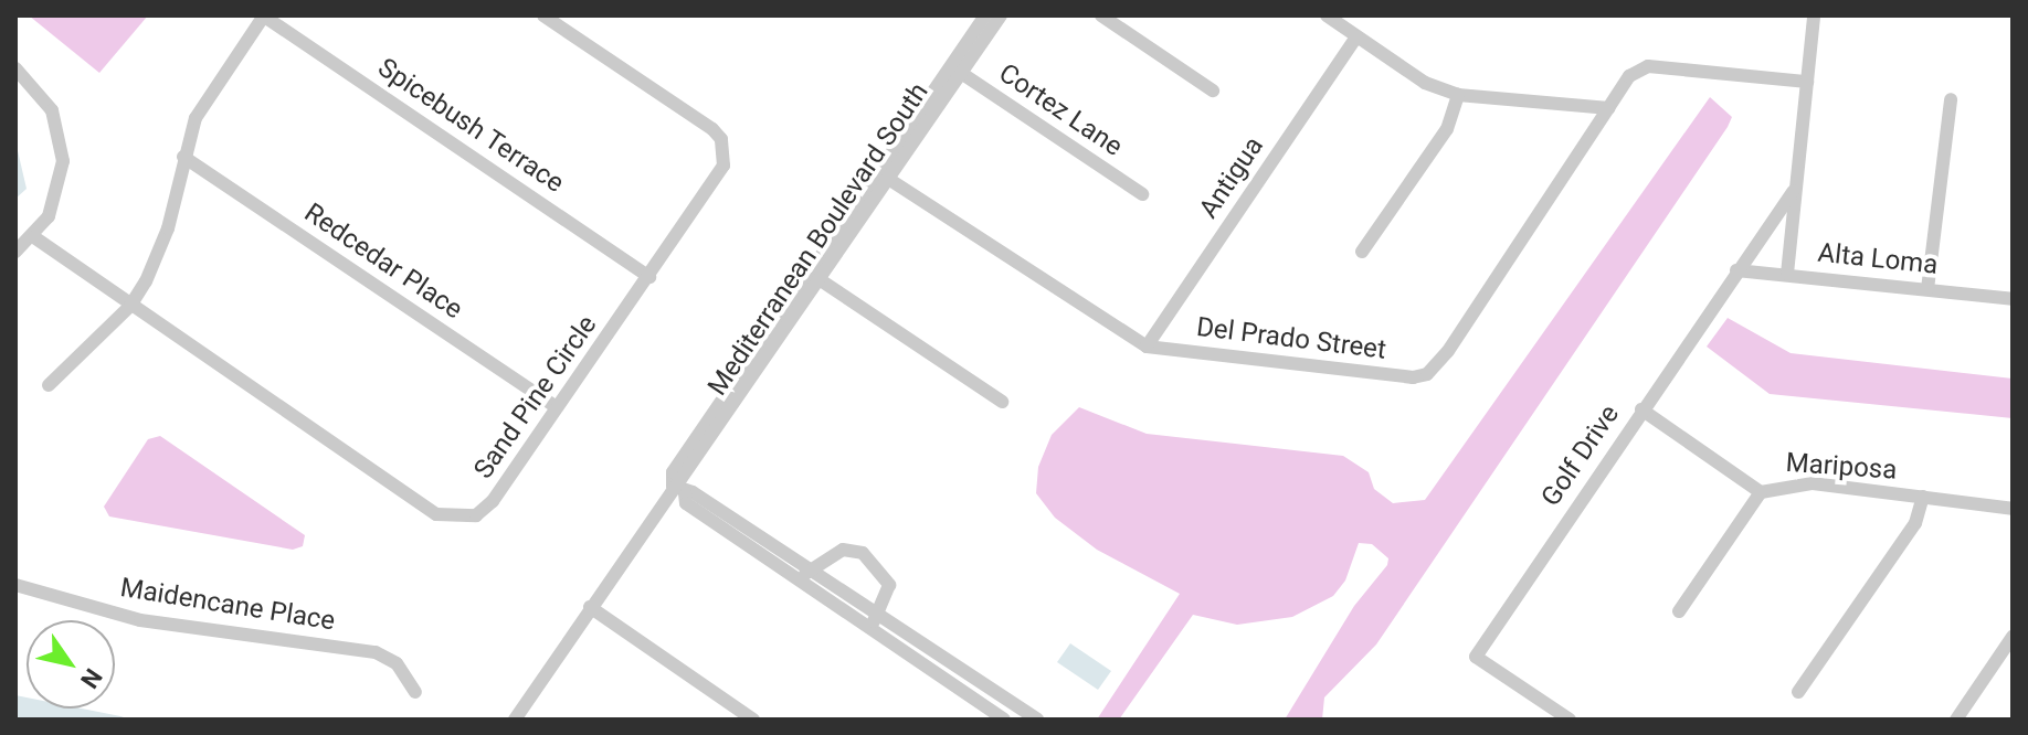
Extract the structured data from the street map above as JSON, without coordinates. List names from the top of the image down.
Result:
{
  "streets": {
    "street": [
      "Cortez Lane",
      "Spicebush Terrace",
      "Antigua",
      "Mediterranean Boulevard South",
      "Alta Loma",
      "Redcedar Place",
      "Del Prado Street",
      "Sand Pine Circle",
      "Golf Drive",
      "Mariposa",
      "Maidencane Place"
    ]
  },
  "crossings": [
    ["Cortez Lane", "Mediterranean Boulevard South"],
    ["Spicebush Terrace", "Sand Pine Circle"],
    ["Antigua", "Del Prado Street"],
    ["Mediterranean Boulevard South", "Del Prado Street"],
    ["Alta Loma", "Golf Drive"],
    ["Redcedar Place", "Sand Pine Circle"],
    ["Golf Drive", "Mariposa"]
  ],
  "north": "bottom right"
}
